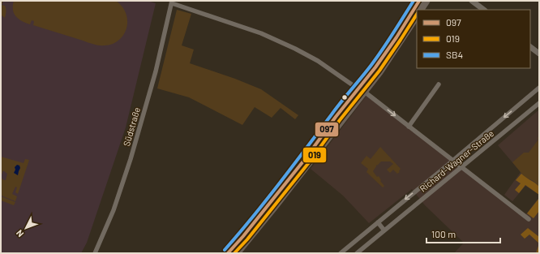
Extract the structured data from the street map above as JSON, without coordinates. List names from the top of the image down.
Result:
{
  "streets": {
    "street": ["Südstraße", "Richard-Wagner-Straße"]
  },
  "lines": ["transit line 097", "transit line SB4", "transit line 019"],
  "legend": ["097", "019", "SB4"],
  "scale_bar": "100 m",
  "north": "bottom left"
}
